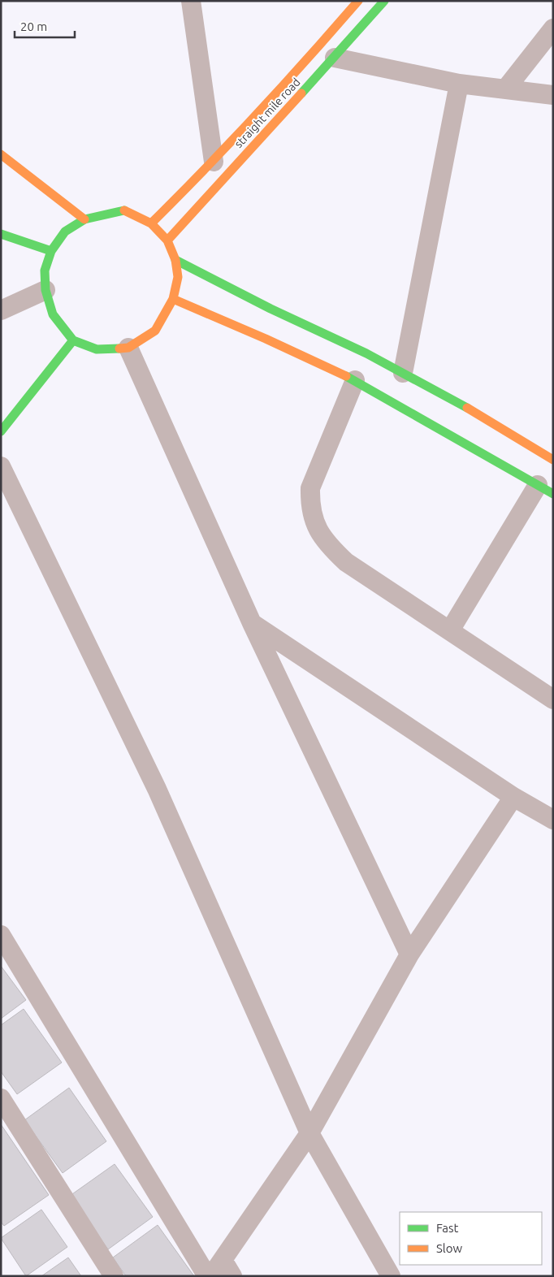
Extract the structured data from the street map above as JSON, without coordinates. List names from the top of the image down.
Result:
{
  "streets": {
    "main road": ["straight mile road"]
  },
  "legend": ["Fast", "Slow"],
  "scale_bar": "20 m"
}
